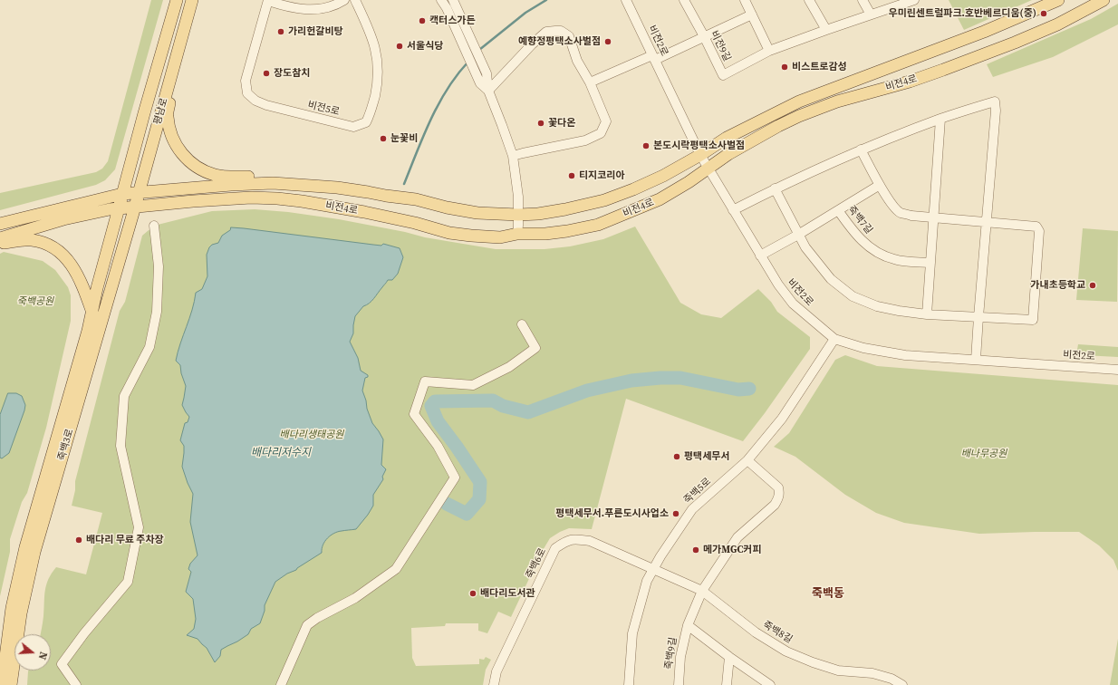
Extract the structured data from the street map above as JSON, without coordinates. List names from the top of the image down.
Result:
{
  "streets": {
    "main road": ["비전4로", "평남로", "죽백3로"],
    "street": [
      "비전2로",
      "비전9길",
      "비전5로",
      "죽백7길",
      "죽백5로",
      "죽백6로",
      "죽백8길",
      "죽백9길"
    ]
  },
  "crossings": [
    ["비전2로", "비전4로"],
    ["비전2로", "죽백5로"],
    ["비전4로", "평남로"],
    ["비전4로", "죽백3로"],
    ["평남로", "죽백3로"],
    ["죽백5로", "죽백6로"],
    ["죽백5로", "죽백8길"],
    ["죽백5로", "죽백9길"],
    ["죽백6로", "죽백8길"],
    ["죽백8길", "죽백9길"]
  ],
  "districts": ["죽백동"],
  "water": ["배다리저수지"],
  "parks": ["죽백공원", "배다리생태공원", "배나무공원"],
  "places": [
    "우미린센트럴파크.호반베르디움(중)",
    "캑터스가든",
    "가리헌갈비탕",
    "예향정평택소사벌점",
    "서울식당",
    "비스트로감성",
    "장도참치",
    "꽃다온",
    "눈꽃비",
    "본도시락평택소사벌점",
    "티지코리아",
    "가내초등학교",
    "평택세무서",
    "평택세무서.푸른도시사업소",
    "배다리 무료 주차장",
    "메가MGC커피",
    "배다리도서관"
  ],
  "north": "right"
}
